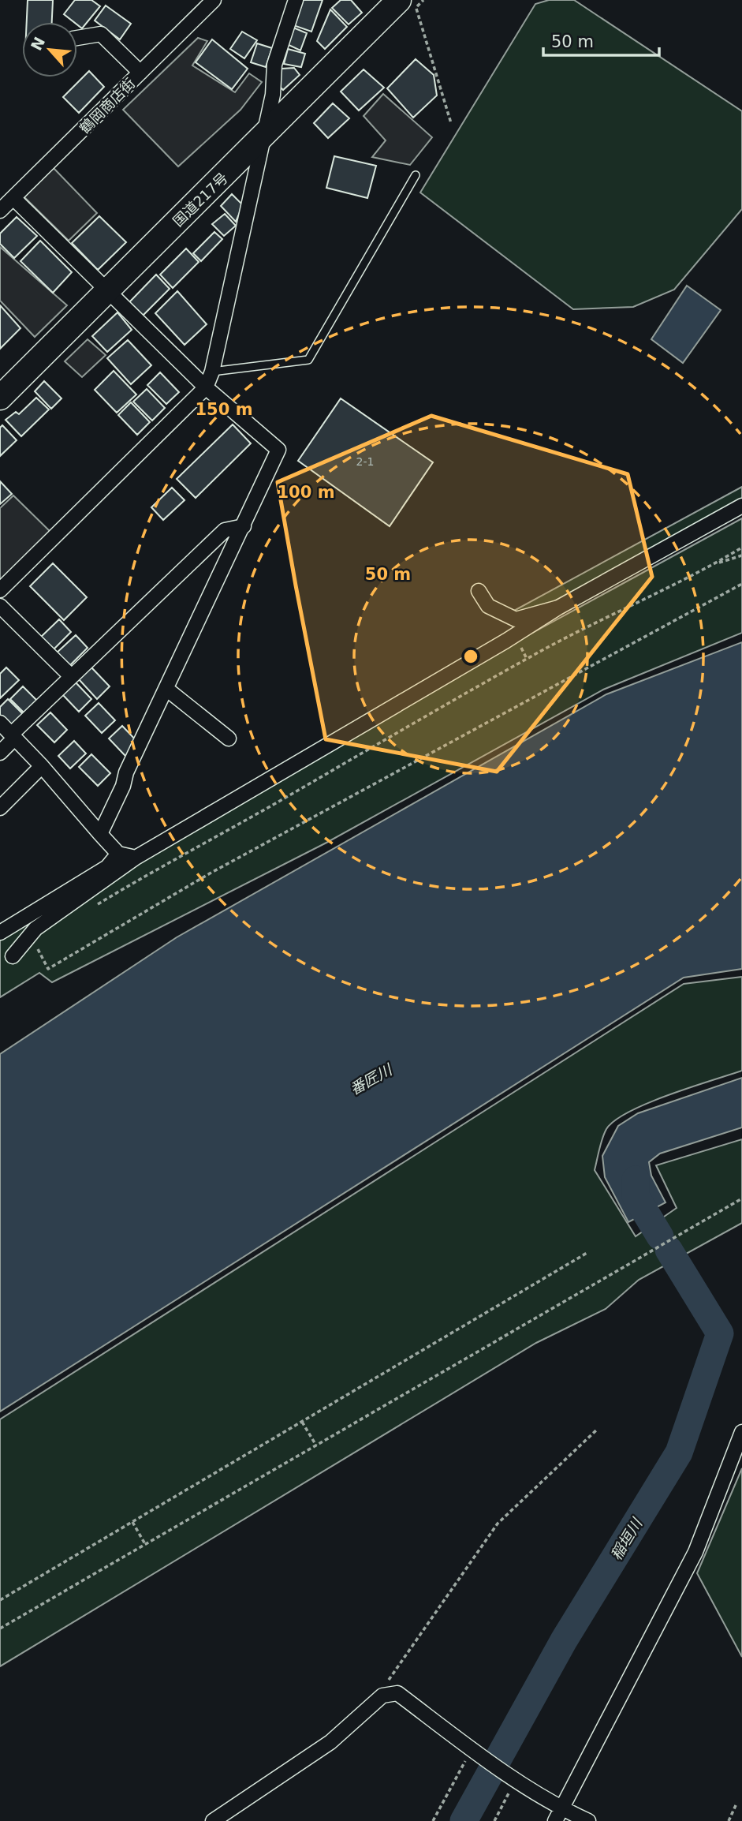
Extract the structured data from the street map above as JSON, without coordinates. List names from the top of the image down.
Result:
{
  "streets": {
    "highway": ["国道217号"],
    "street": ["鶴岡商店街"]
  },
  "water": ["番匠川", "稲垣川"],
  "house_numbers": ["2-1"],
  "scale_bar": "50 m",
  "north": "top left",
  "rings": ["150 m", "100 m", "50 m"]
}
